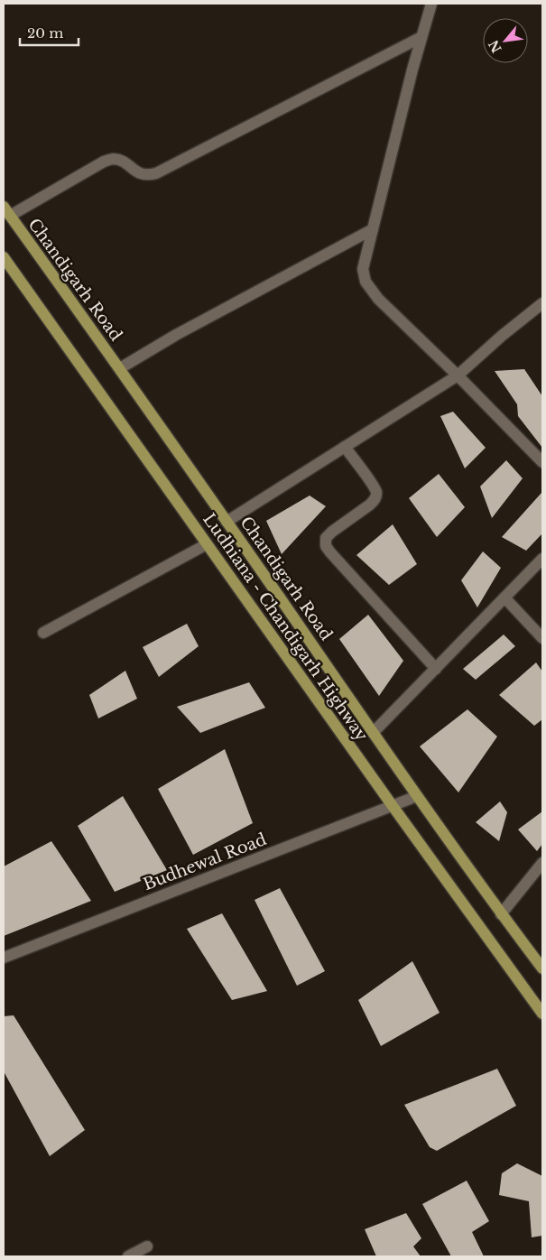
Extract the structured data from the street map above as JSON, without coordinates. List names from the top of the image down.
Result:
{
  "streets": {
    "main road": ["Chandigarh Road", "Ludhiana - Chandigarh Highway"],
    "street": ["Budhewal Road"]
  },
  "crossings": [
    ["Chandigarh Road", "Budhewal Road"],
    ["Ludhiana - Chandigarh Highway", "Budhewal Road"]
  ],
  "scale_bar": "20 m",
  "north": "bottom left"
}
